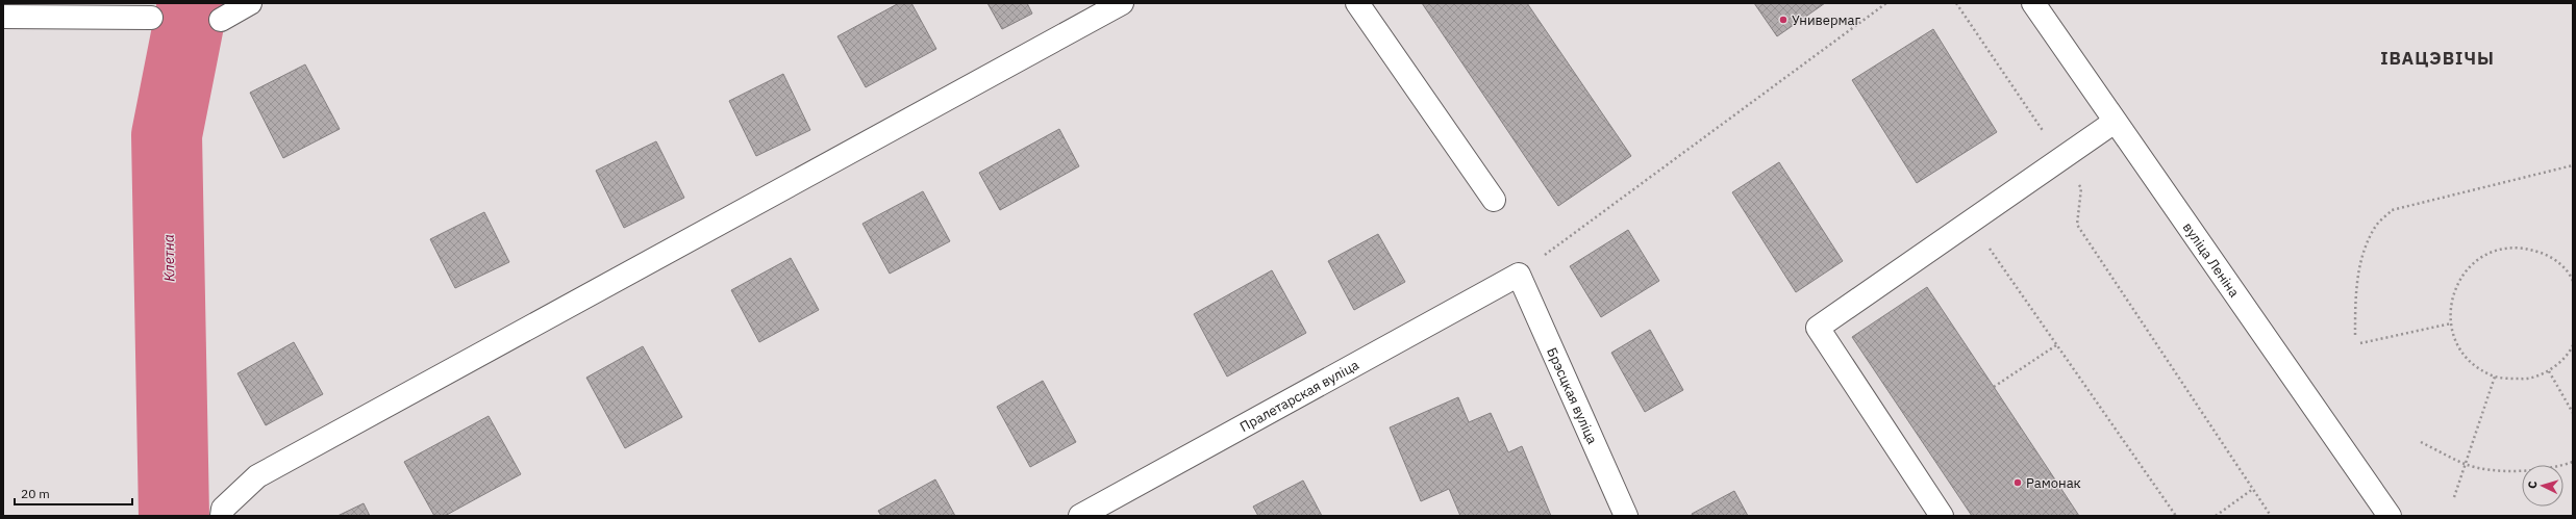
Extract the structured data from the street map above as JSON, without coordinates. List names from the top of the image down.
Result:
{
  "streets": {
    "street": ["вуліца Леніна", "Пралетарская вуліца", "Брэсцкая вуліца"]
  },
  "crossings": [
    ["Пралетарская вуліца", "Брэсцкая вуліца"]
  ],
  "districts": ["ІВАЦЭВІЧЫ"],
  "water": ["Клетна"],
  "places": ["Универмаг", "Рамонак"],
  "scale_bar": "20 m",
  "north": "left"
}
